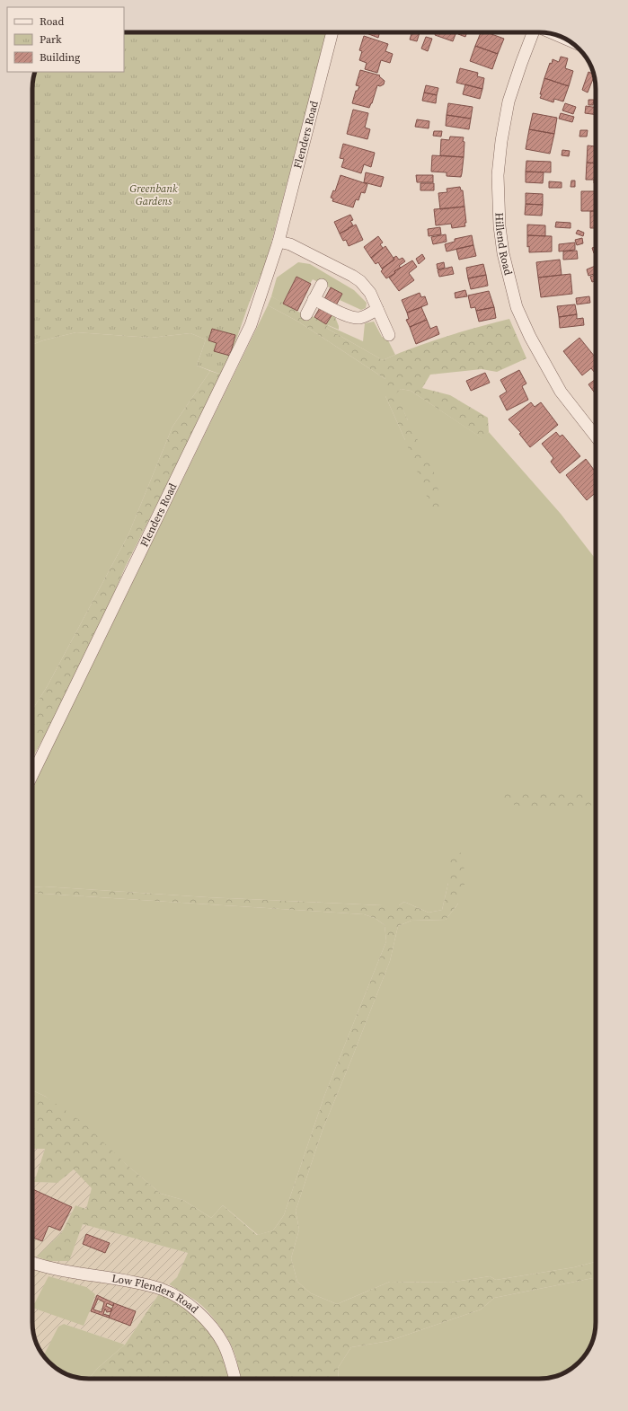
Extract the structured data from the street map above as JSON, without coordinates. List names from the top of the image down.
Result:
{
  "streets": {
    "street": ["Flenders Road", "Hillend Road", "Low Flenders Road"]
  },
  "parks": ["Greenbank Gardens"],
  "legend": ["Road", "Park", "Building"]
}
